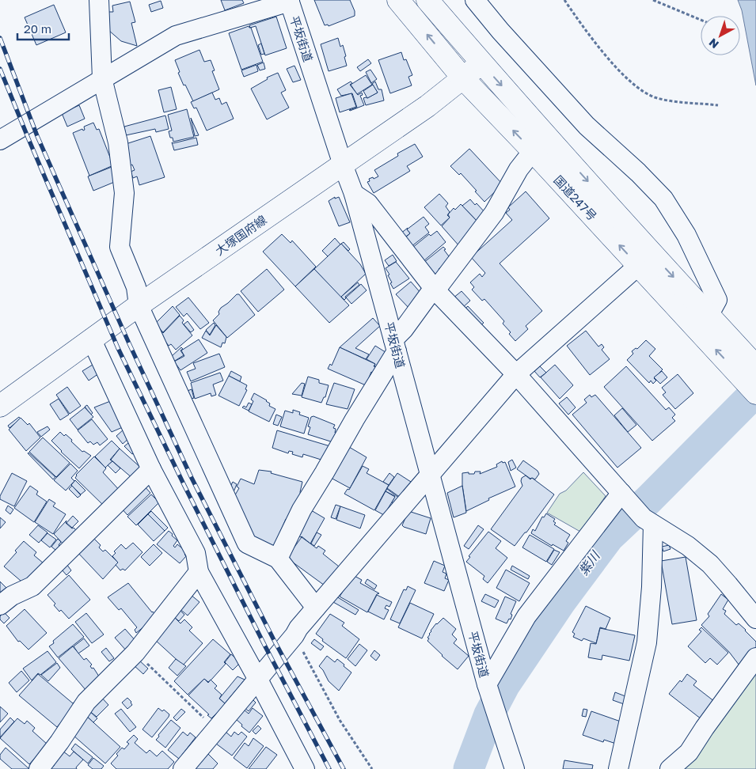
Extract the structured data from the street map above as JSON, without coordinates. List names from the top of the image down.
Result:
{
  "streets": {
    "main road": ["国道247号", "大塚国府線"],
    "street": ["平坂街道"]
  },
  "crossings": [
    ["平坂街道", "大塚国府線"],
    ["国道247号", "大塚国府線"]
  ],
  "water": ["紫川"],
  "scale_bar": "20 m",
  "north": "bottom left"
}
